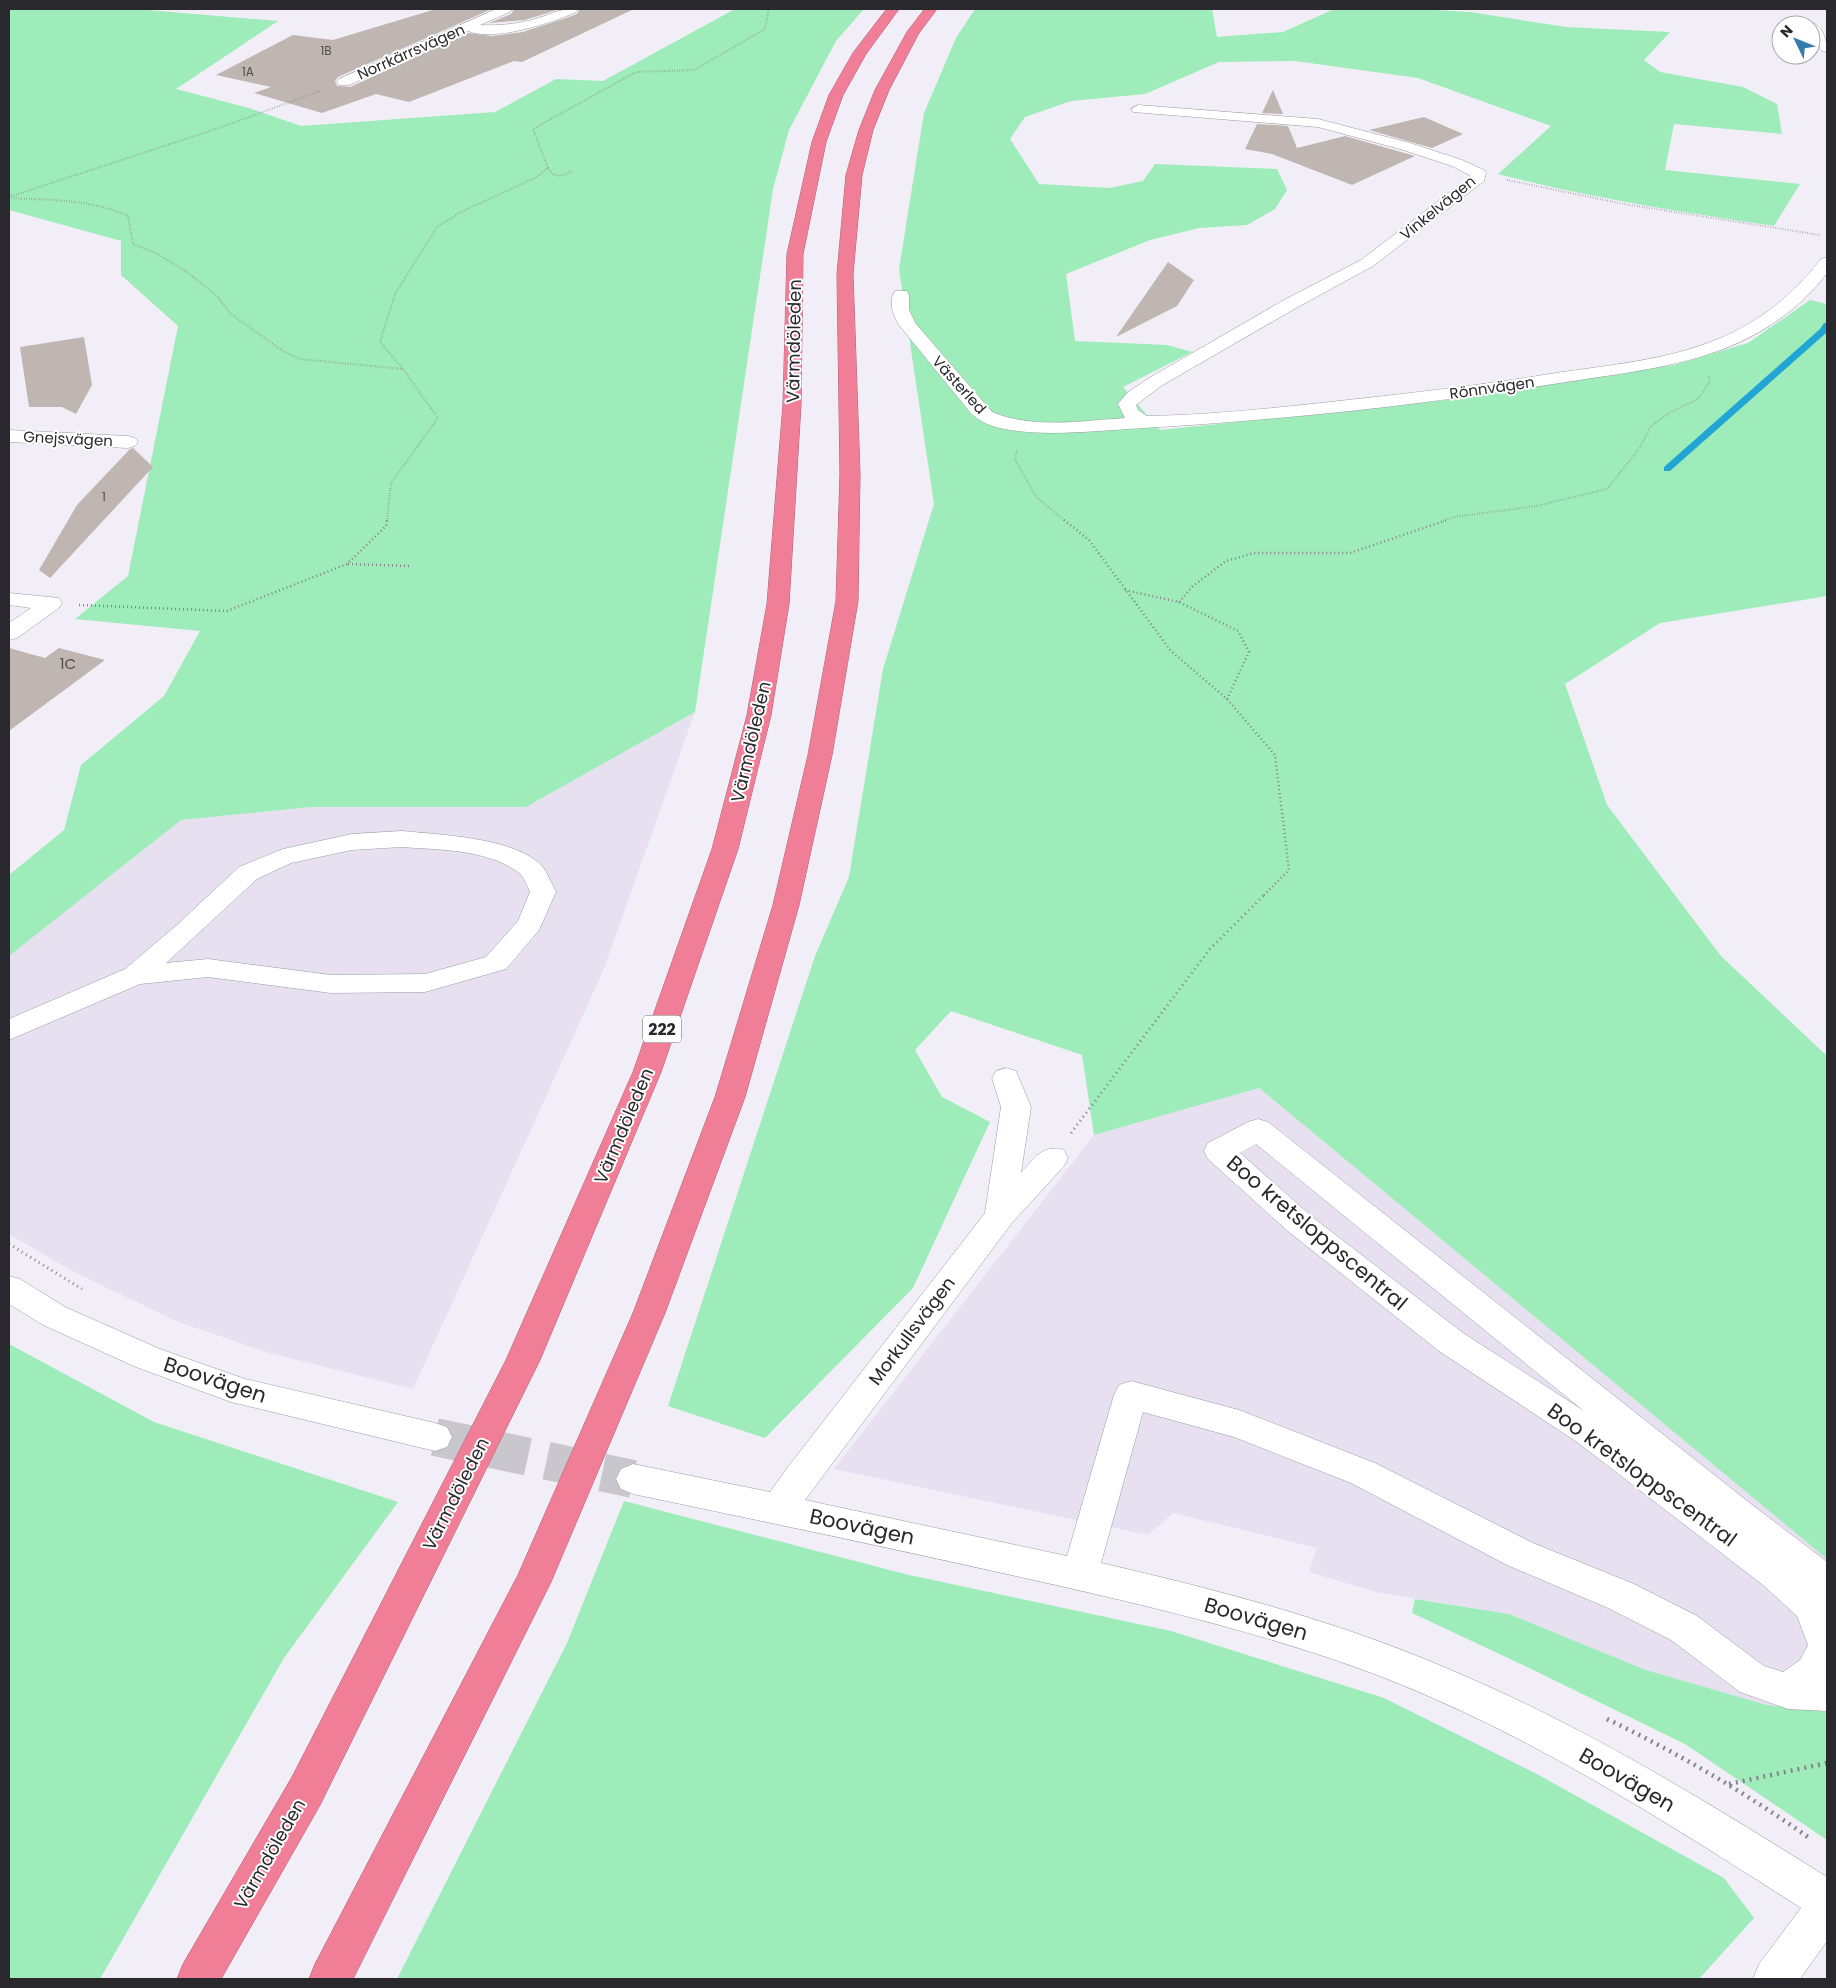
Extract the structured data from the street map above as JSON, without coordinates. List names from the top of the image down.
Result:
{
  "streets": {
    "highway": ["Värmdöleden", "222"],
    "street": [
      "Norrkärrsvägen",
      "Vinkelvägen",
      "Västerled",
      "Rönnvägen",
      "Gnejsvägen",
      "Boo kretsloppscentral",
      "Morkullsvägen",
      "Boovägen"
    ]
  },
  "crossings": [
    ["Vinkelvägen", "Västerled"],
    ["Vinkelvägen", "Rönnvägen"],
    ["Västerled", "Rönnvägen"],
    ["Morkullsvägen", "Boovägen"]
  ],
  "house_numbers": [
    "1B",
    "1A",
    "1",
    "1C"
  ],
  "north": "top left"
}
